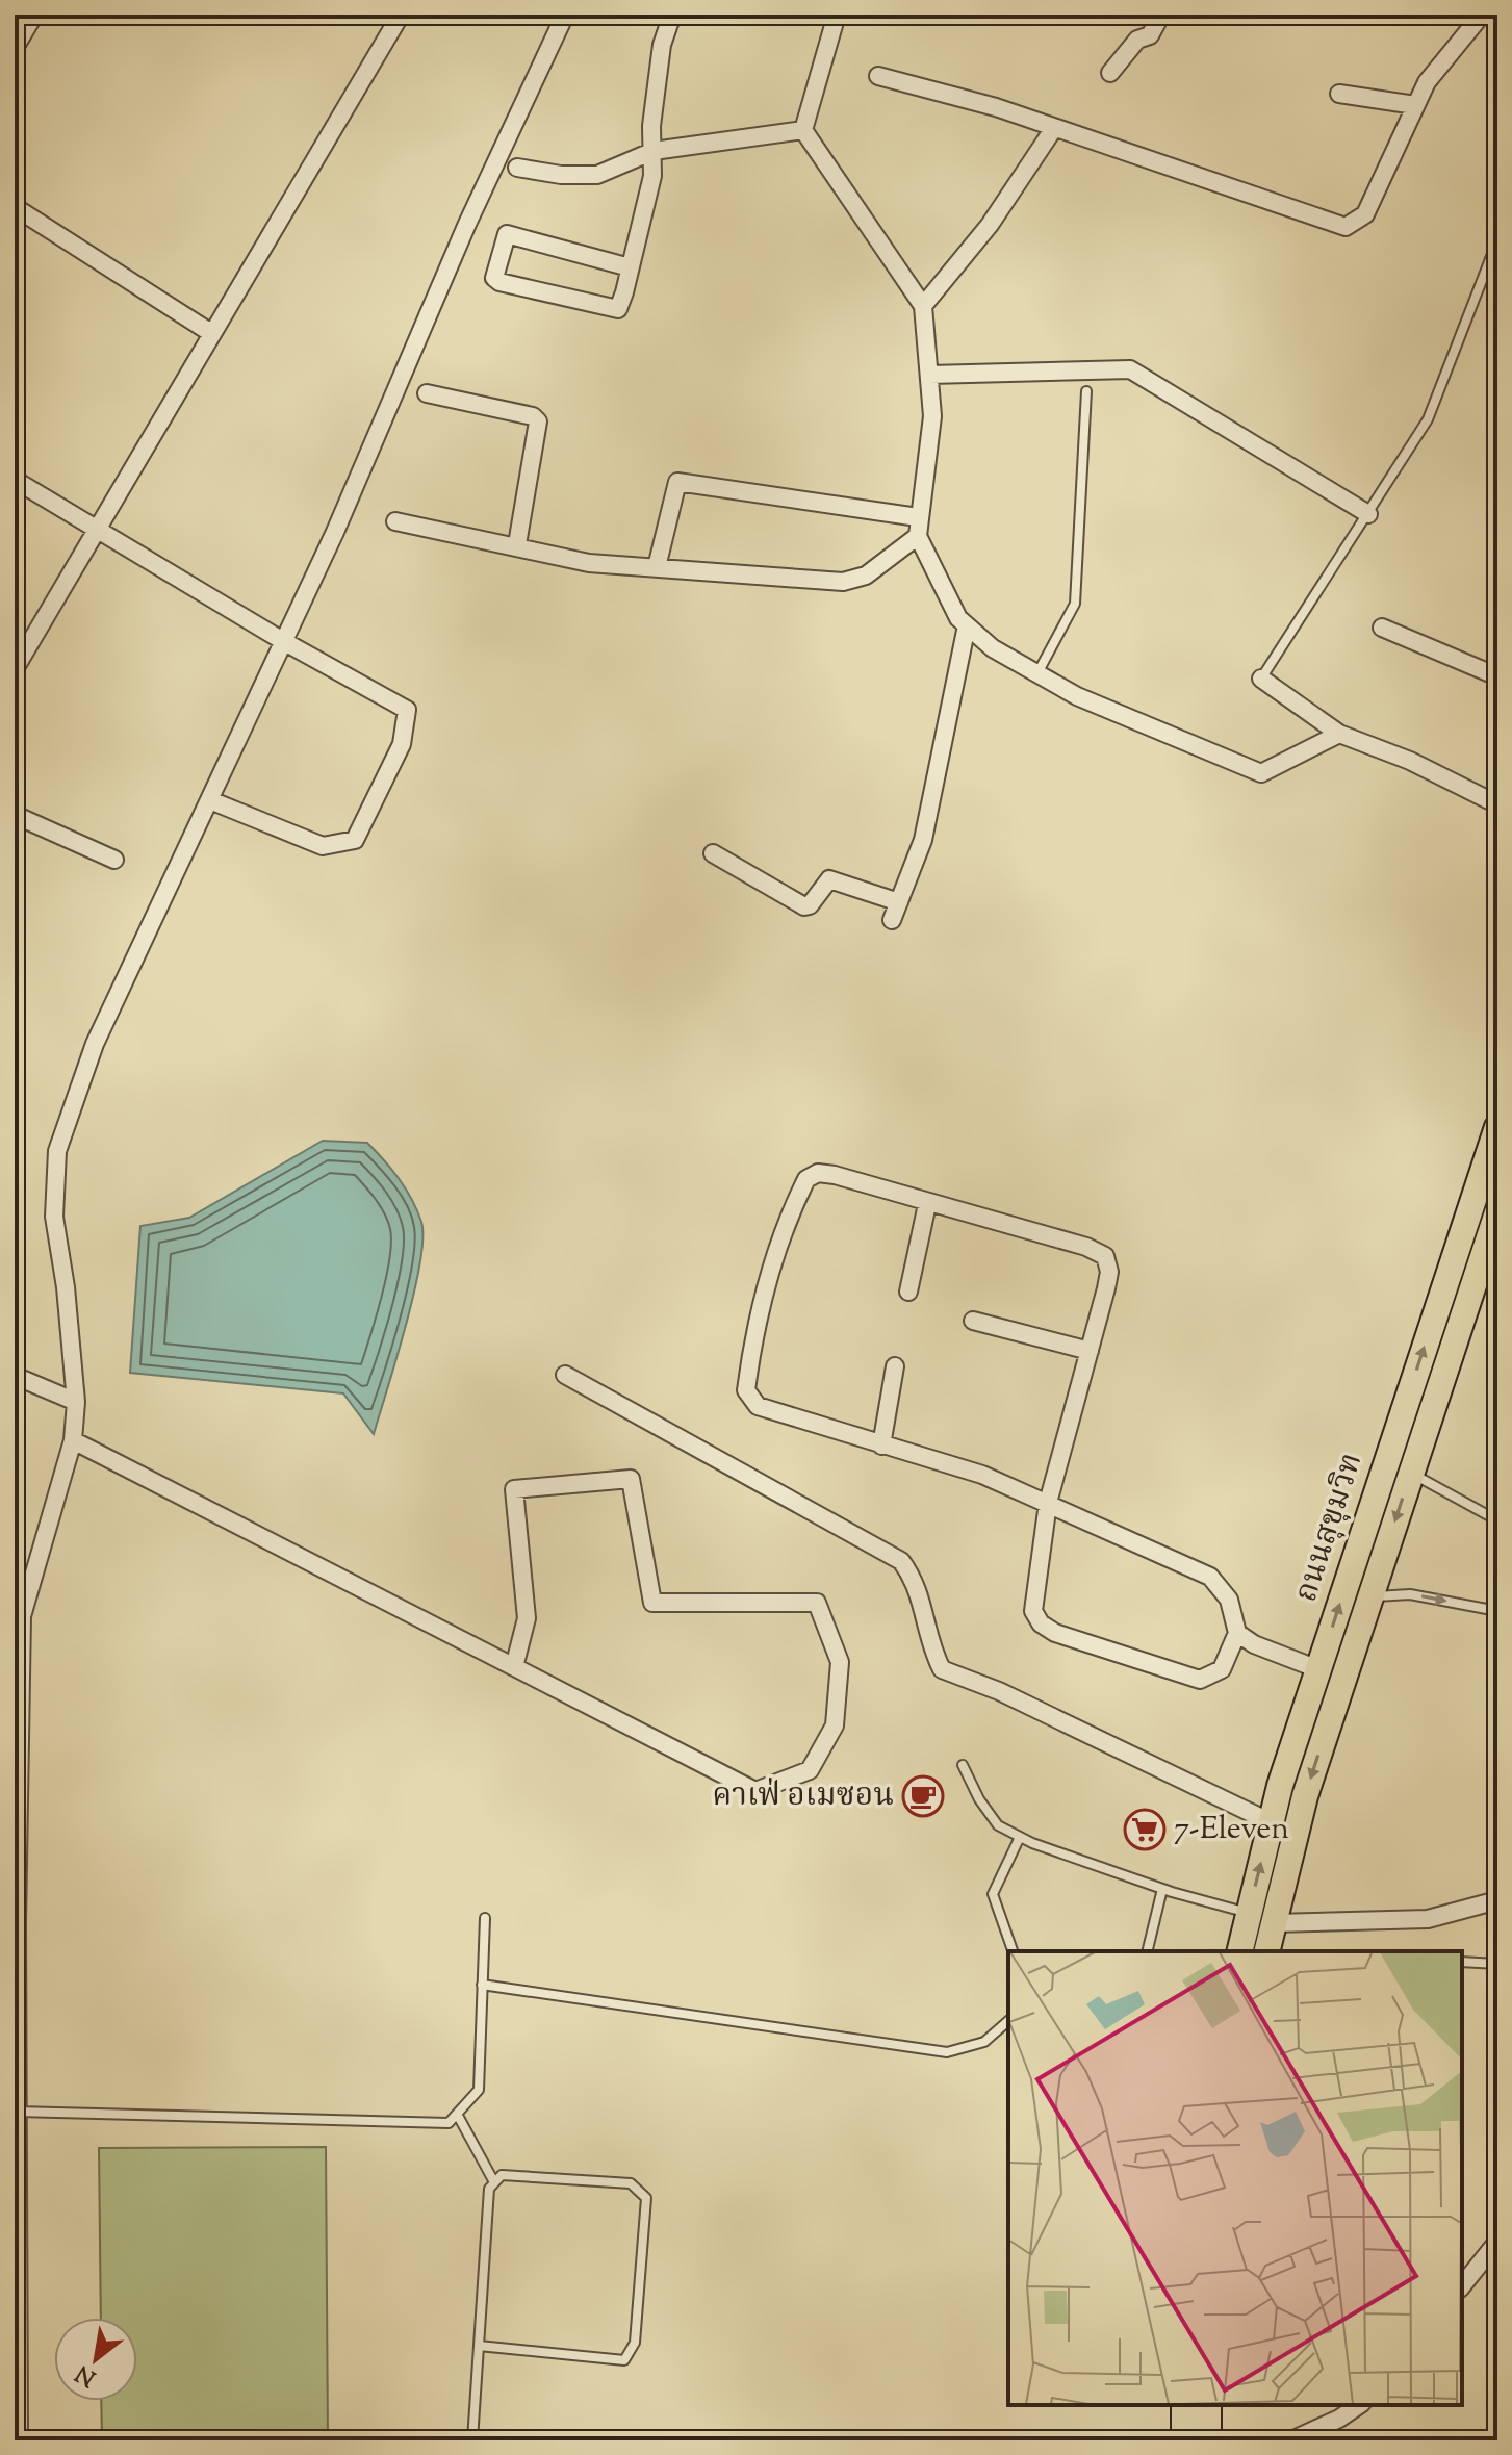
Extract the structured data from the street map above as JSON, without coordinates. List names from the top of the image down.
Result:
{
  "streets": {
    "main road": ["ถนนสุขุมวิท"]
  },
  "places": {
    "cafe": ["คาเฟ่ อเมซอน"],
    "supermarket": ["7-Eleven"]
  },
  "north": "bottom left"
}
